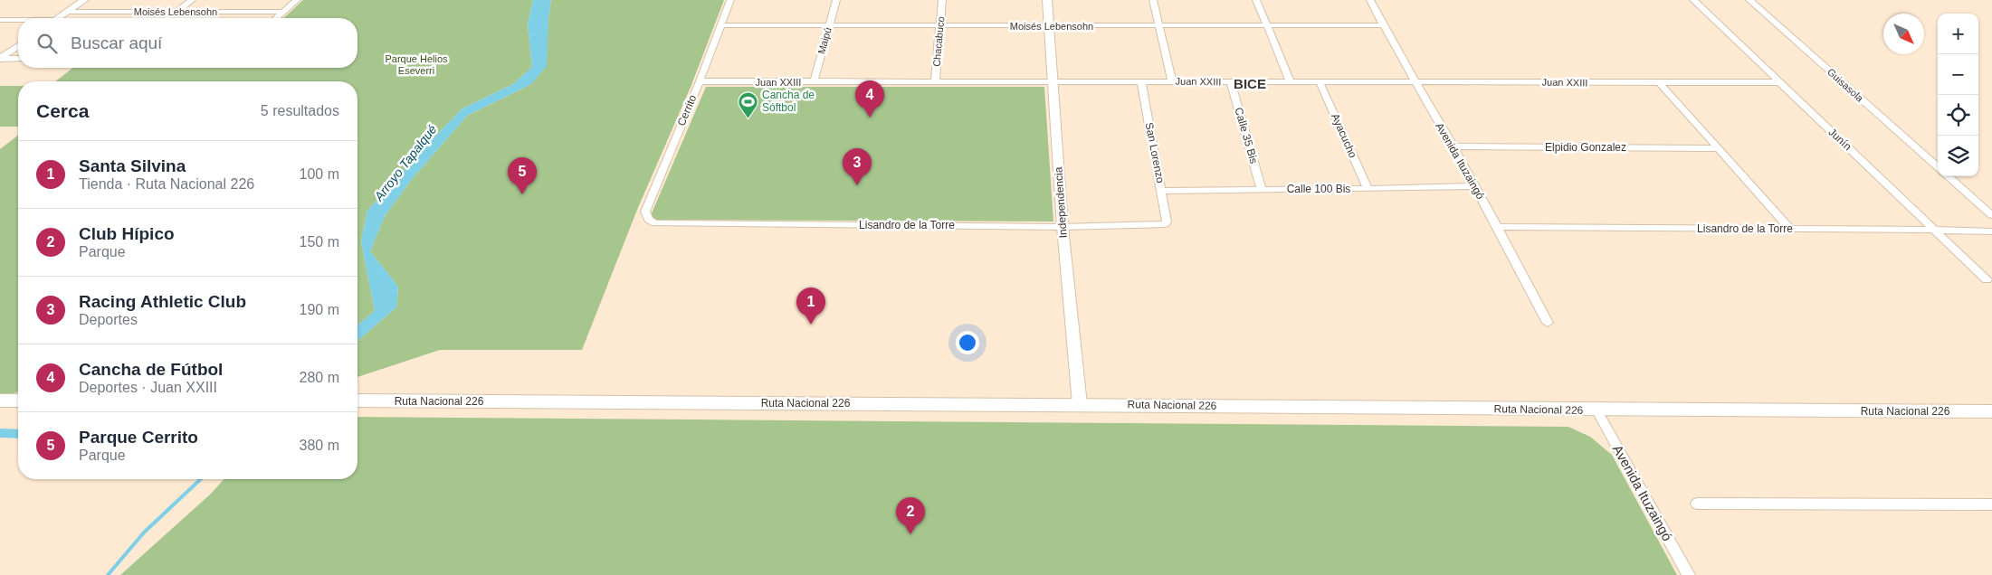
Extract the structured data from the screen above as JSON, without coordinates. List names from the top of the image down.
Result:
{
  "streets": {
    "highway": ["Ruta Nacional 226"],
    "main road": ["Independencia"],
    "street": [
      "Moisés Lebensohn",
      "Maipú",
      "Chacabuco",
      "Juan XXIII",
      "Guisasola",
      "Cerrito",
      "Calle 35 Bis",
      "Ayacucho",
      "Junín",
      "Elpidio Gonzalez",
      "San Lorenzo",
      "Avenida Ituzaingó",
      "Calle 100 Bis",
      "Lisandro de la Torre"
    ]
  },
  "crossings": [
    ["Moisés Lebensohn", "Maipú"],
    ["Moisés Lebensohn", "Chacabuco"],
    ["Moisés Lebensohn", "Cerrito"],
    ["Moisés Lebensohn", "Avenida Ituzaingó"],
    ["Moisés Lebensohn", "Independencia"],
    ["Maipú", "Juan XXIII"],
    ["Chacabuco", "Juan XXIII"],
    ["Juan XXIII", "Cerrito"],
    ["Juan XXIII", "Calle 35 Bis"],
    ["Juan XXIII", "Ayacucho"],
    ["Juan XXIII", "Junín"],
    ["Juan XXIII", "San Lorenzo"],
    ["Juan XXIII", "Avenida Ituzaingó"],
    ["Juan XXIII", "Independencia"],
    ["Cerrito", "Lisandro de la Torre"],
    ["Calle 35 Bis", "Calle 100 Bis"],
    ["Ayacucho", "Calle 100 Bis"],
    ["Junín", "Lisandro de la Torre"],
    ["Elpidio Gonzalez", "Avenida Ituzaingó"],
    ["San Lorenzo", "Calle 100 Bis"],
    ["San Lorenzo", "Lisandro de la Torre"],
    ["Avenida Ituzaingó", "Calle 100 Bis"],
    ["Avenida Ituzaingó", "Lisandro de la Torre"],
    ["Avenida Ituzaingó", "Ruta Nacional 226"],
    ["Independencia", "Lisandro de la Torre"],
    ["Independencia", "Ruta Nacional 226"]
  ],
  "districts": ["BICE"],
  "water": ["Arroyo Tapalqué"],
  "parks": ["Parque Helios Eseverri"],
  "places": {
    "sports": ["Cancha de Sóftbol"]
  },
  "north": "bottom right",
  "page": {
    "map_buttons": ["+", "−"],
    "search": "Buscar aquí",
    "pins": [
      "4",
      "3",
      "5",
      "1",
      "2"
    ],
    "heading": ["Cerca", "5 resultados"],
    "list": [
      {
        "mark": "1",
        "name": "Santa Silvina",
        "note": "Tienda · Ruta Nacional 226",
        "value": "100 m"
      },
      {
        "mark": "2",
        "name": "Club Hípico",
        "note": "Parque",
        "value": "150 m"
      },
      {
        "mark": "3",
        "name": "Racing Athletic Club",
        "note": "Deportes",
        "value": "190 m"
      },
      {
        "mark": "4",
        "name": "Cancha de Fútbol",
        "note": "Deportes · Juan XXIII",
        "value": "280 m"
      },
      {
        "mark": "5",
        "name": "Parque Cerrito",
        "note": "Parque",
        "value": "380 m"
      }
    ]
  }
}
